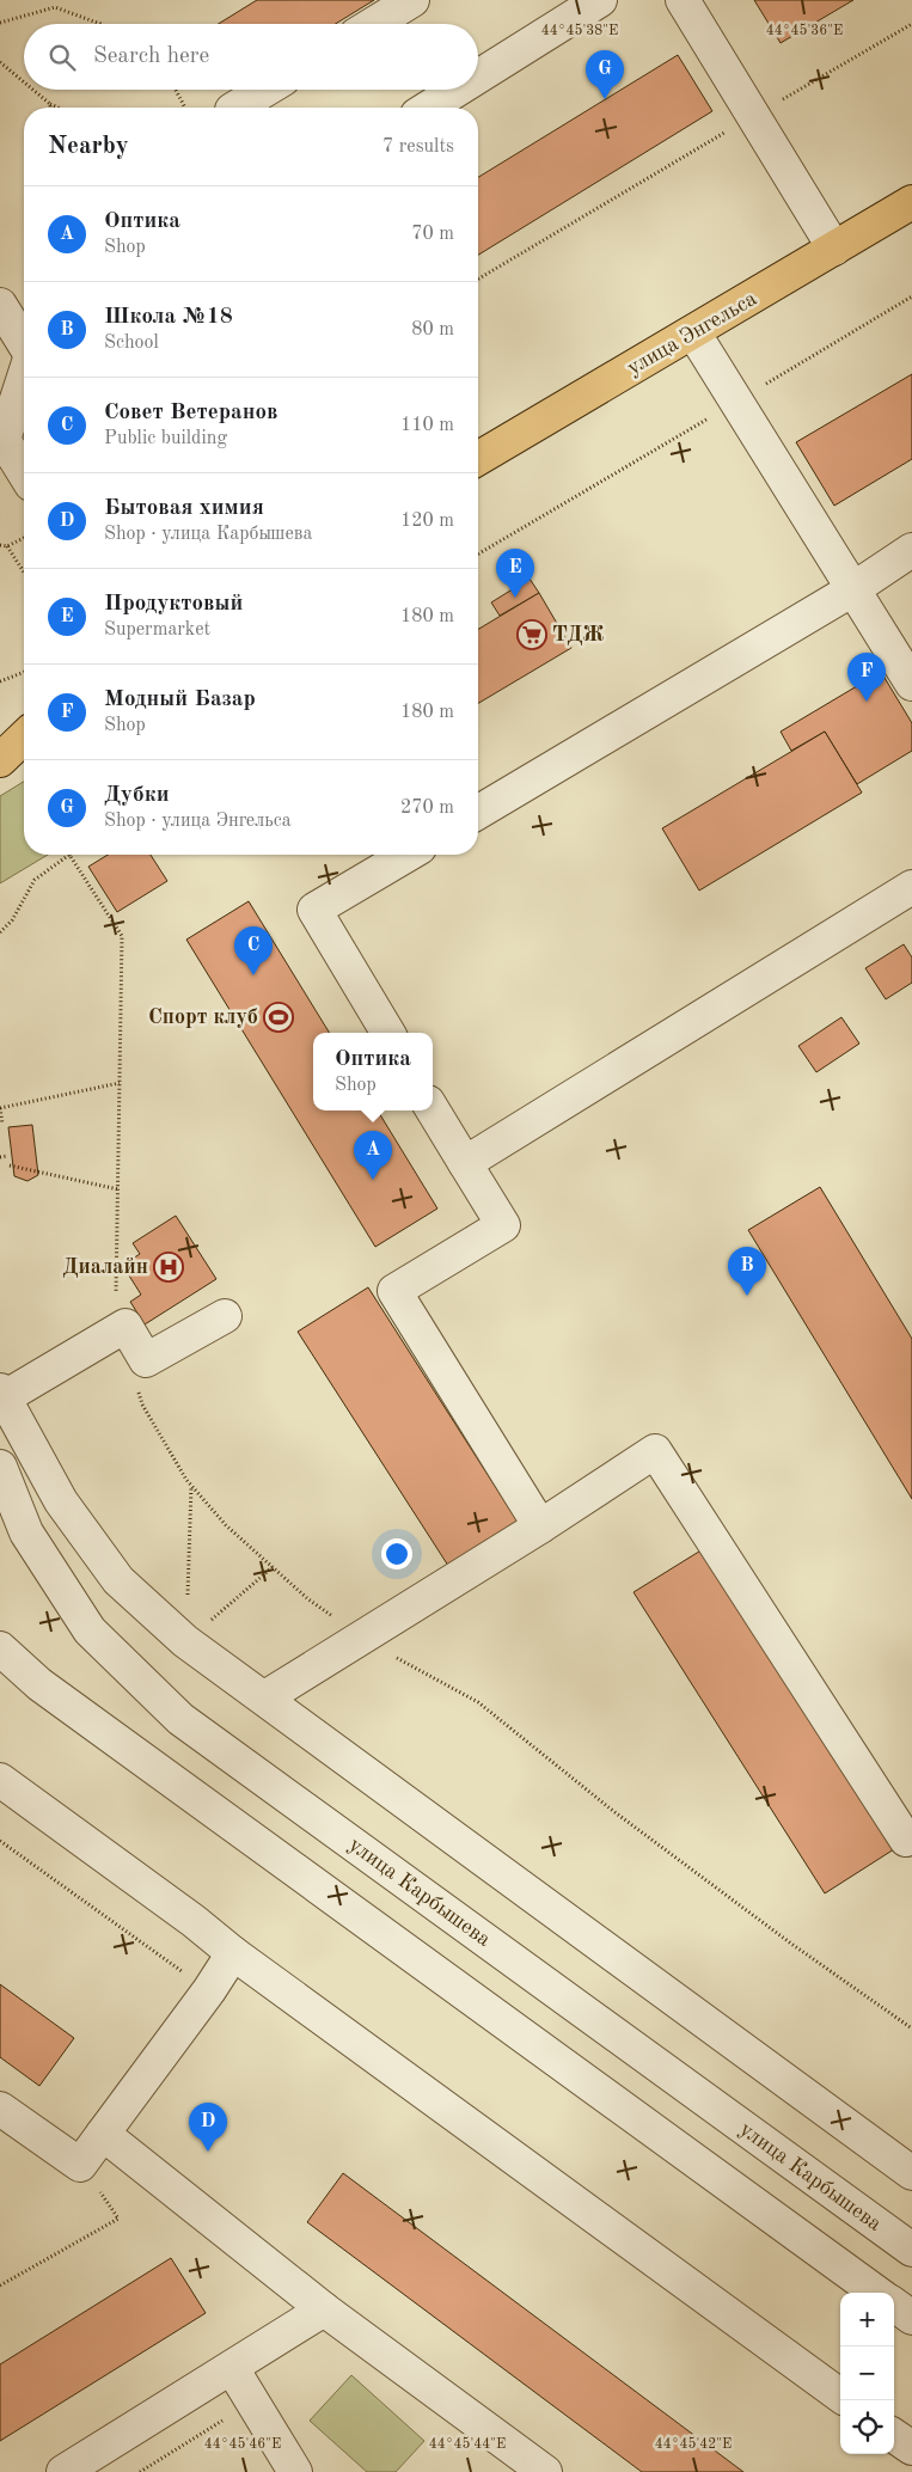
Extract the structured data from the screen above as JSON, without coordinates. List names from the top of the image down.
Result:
{
  "streets": {
    "main road": ["улица Энгельса"],
    "street": ["улица Карбышева"]
  },
  "places": {
    "supermarket": ["ТДЖ"],
    "sports": ["Спорт клуб"],
    "hospital": ["Диалайн"]
  },
  "page": {
    "search": "Search here",
    "pins": [
      "G",
      "E",
      "F",
      "C",
      "A",
      "B",
      "D"
    ],
    "heading": ["Nearby", "7 results"],
    "list": [
      {
        "mark": "A",
        "name": "Оптика",
        "note": "Shop",
        "value": "70 m"
      },
      {
        "mark": "B",
        "name": "Школа №18",
        "note": "School",
        "value": "80 m"
      },
      {
        "mark": "C",
        "name": "Совет Ветеранов",
        "note": "Public building",
        "value": "110 m"
      },
      {
        "mark": "D",
        "name": "Бытовая химия",
        "note": "Shop · улица Карбышева",
        "value": "120 m"
      },
      {
        "mark": "E",
        "name": "Продуктовый",
        "note": "Supermarket",
        "value": "180 m"
      },
      {
        "mark": "F",
        "name": "Модный Базар",
        "note": "Shop",
        "value": "180 m"
      },
      {
        "mark": "G",
        "name": "Дубки",
        "note": "Shop · улица Энгельса",
        "value": "270 m"
      }
    ],
    "popup": ["Оптика", "Shop"],
    "map_buttons": ["+", "−"]
  },
  "coordinates": [
    "44°45'38\"E",
    "44°45'36\"E",
    "44°45'46\"E",
    "44°45'44\"E",
    "44°45'42\"E"
  ]
}
